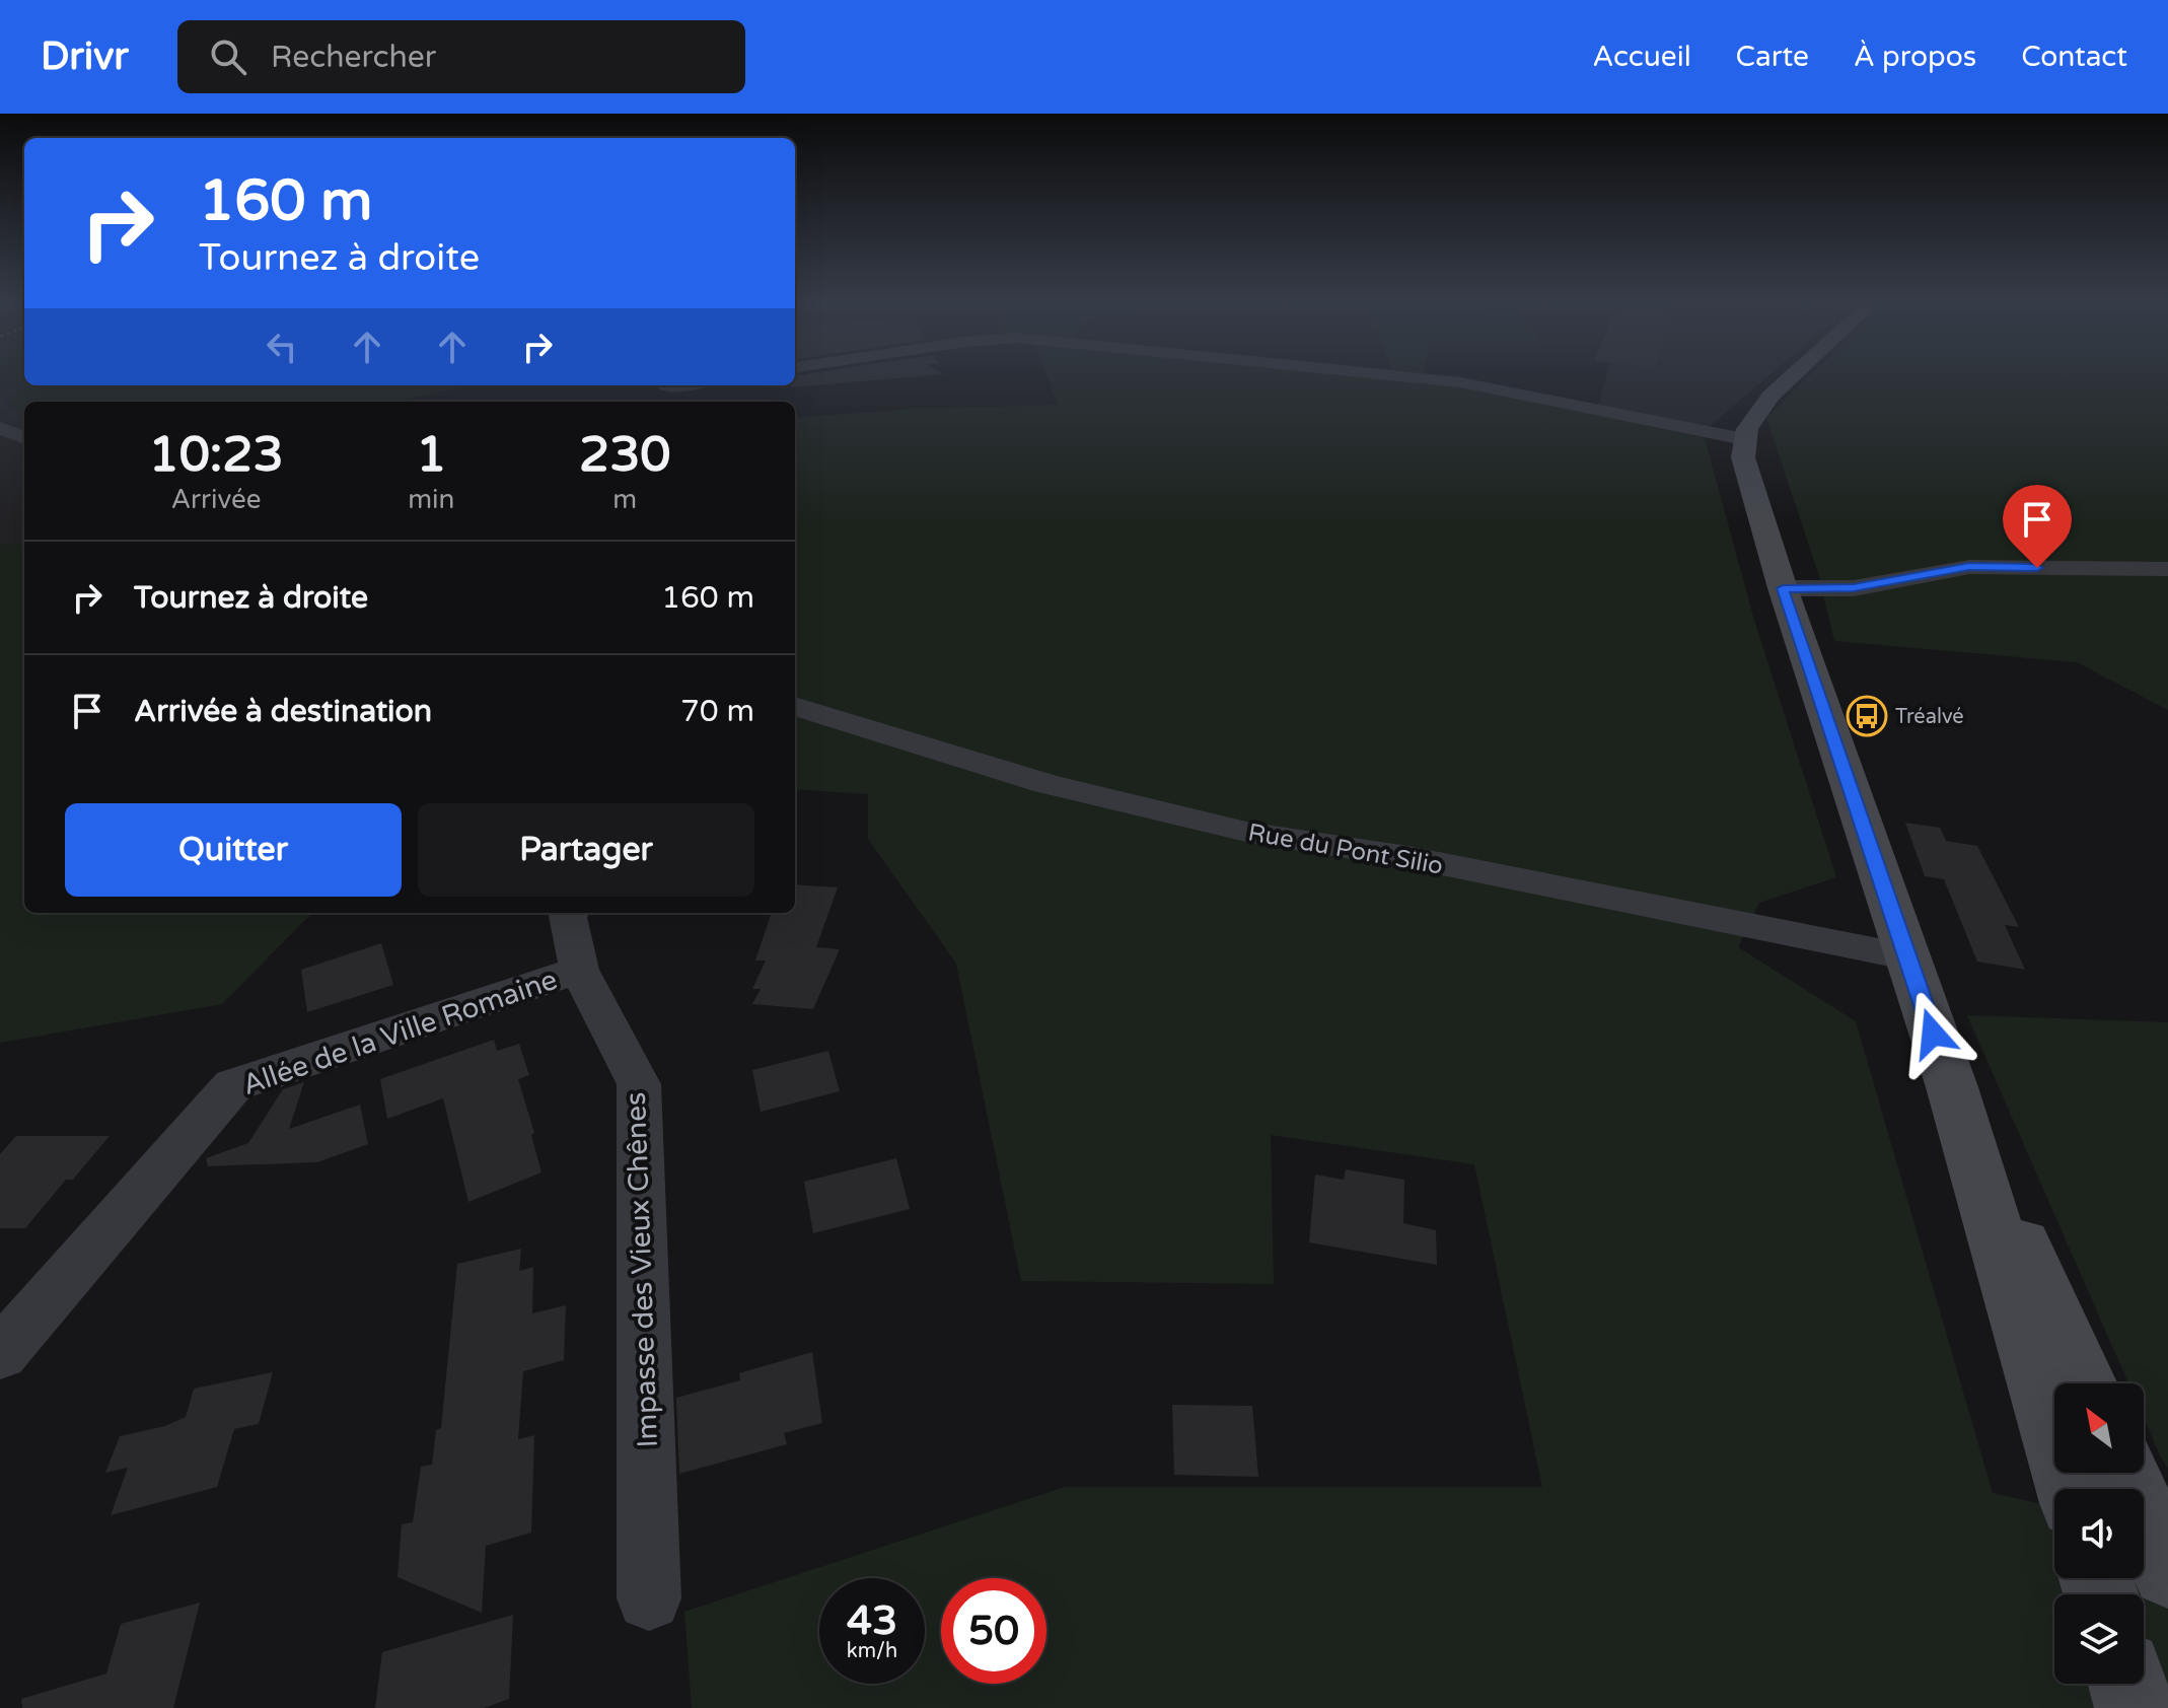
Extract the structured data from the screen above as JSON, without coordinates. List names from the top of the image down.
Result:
{
  "streets": {
    "street": ["Rue du Pont Silio", "Allée de la Ville Romaine", "Impasse des Vieux Chênes"]
  },
  "crossings": [
    ["Allée de la Ville Romaine", "Impasse des Vieux Chênes"]
  ],
  "places": {
    "bus stop": ["Tréalvé"]
  },
  "north": "top left",
  "page": {
    "header": "Drivr",
    "search": "Rechercher",
    "nav": [
      "Accueil",
      "Carte",
      "À propos",
      "Contact"
    ],
    "turn": ["160 m", "Tournez à droite"],
    "eta": [
      "10:23",
      "Arrivée",
      "1",
      "min",
      "230",
      "m"
    ],
    "list": [
      {
        "name": "Tournez à droite",
        "value": "160 m"
      },
      {
        "name": "Arrivée à destination",
        "value": "70 m"
      }
    ],
    "buttons": ["Quitter", "Partager"],
    "speed": "43 km/h",
    "limit": "50"
  }
}
